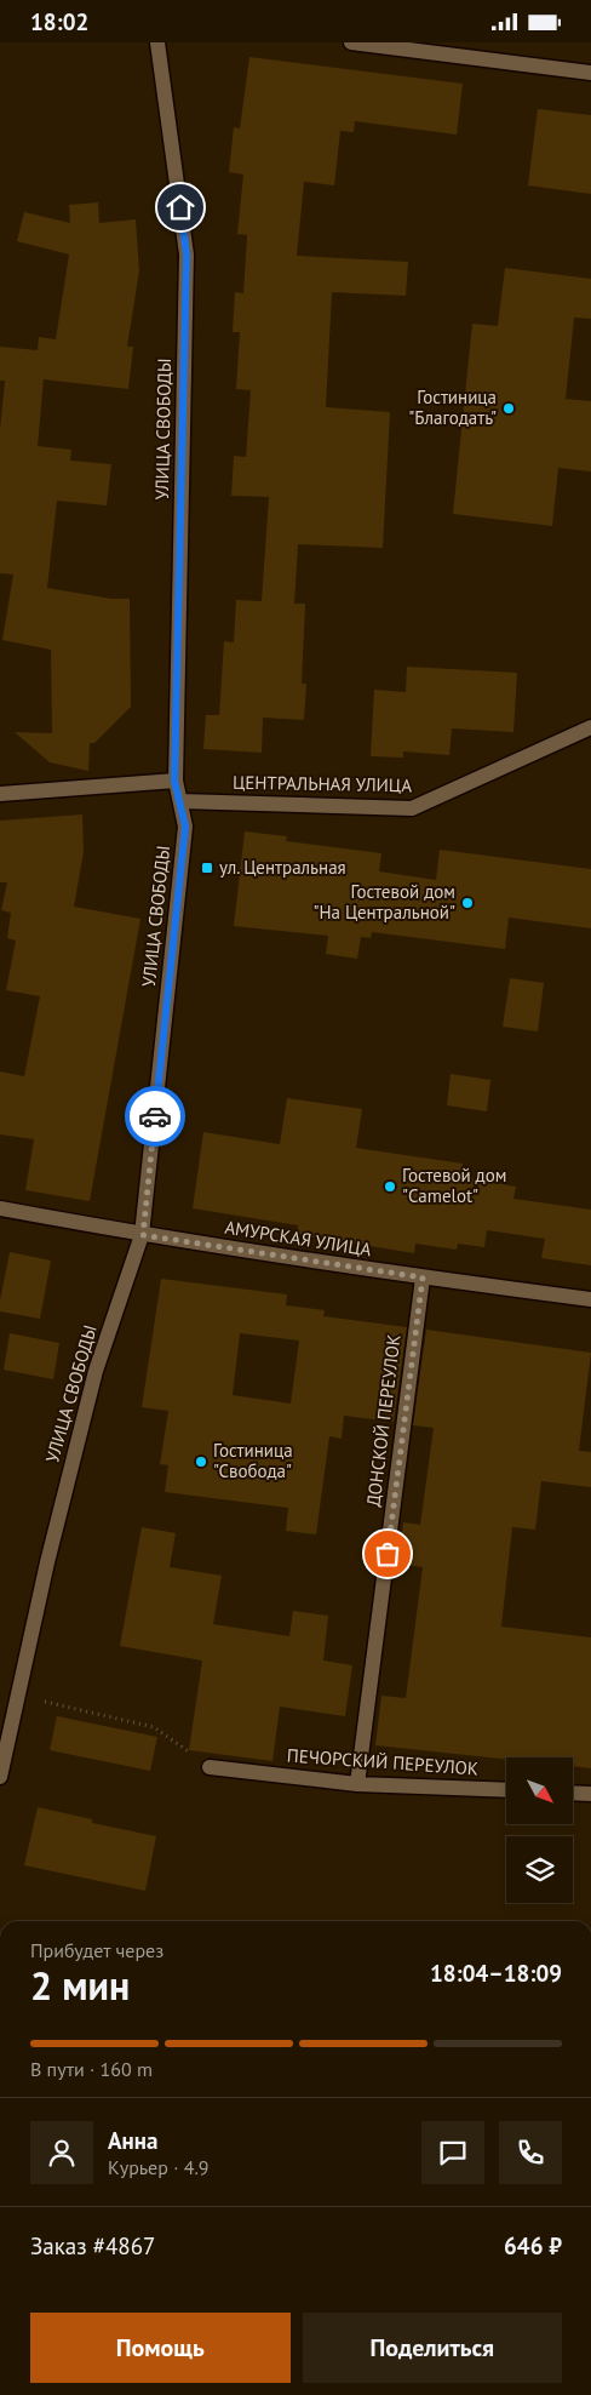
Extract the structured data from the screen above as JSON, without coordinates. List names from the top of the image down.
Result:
{
  "streets": {
    "street": [
      "УЛИЦА СВОБОДЫ",
      "ЦЕНТРАЛЬНАЯ УЛИЦА",
      "АМУРСКАЯ УЛИЦА",
      "ДОНСКОЙ ПЕРЕУЛОК",
      "ПЕЧОРСКИЙ ПЕРЕУЛОК"
    ]
  },
  "crossings": [
    ["УЛИЦА СВОБОДЫ", "ЦЕНТРАЛЬНАЯ УЛИЦА"],
    ["УЛИЦА СВОБОДЫ", "АМУРСКАЯ УЛИЦА"],
    ["АМУРСКАЯ УЛИЦА", "ДОНСКОЙ ПЕРЕУЛОК"],
    ["ДОНСКОЙ ПЕРЕУЛОК", "ПЕЧОРСКИЙ ПЕРЕУЛОК"]
  ],
  "places": {
    "other": [
      "Гостиница \"Благодать\"",
      "Гостевой дом \"На Центральной\"",
      "Гостевой дом \"Camelot\"",
      "Гостиница \"Свобода\""
    ],
    "transit": ["ул. Центральная"]
  },
  "north": "bottom right",
  "page": {
    "status": "18:02",
    "heading": ["2 мин", "Прибудет через", "18:04–18:09"],
    "panel": [
      "Анна",
      "Курьер · 4.9",
      "Заказ #4867",
      "646 ₽"
    ],
    "bar": "В пути · 160 m",
    "buttons": ["Помощь", "Поделиться"]
  }
}
